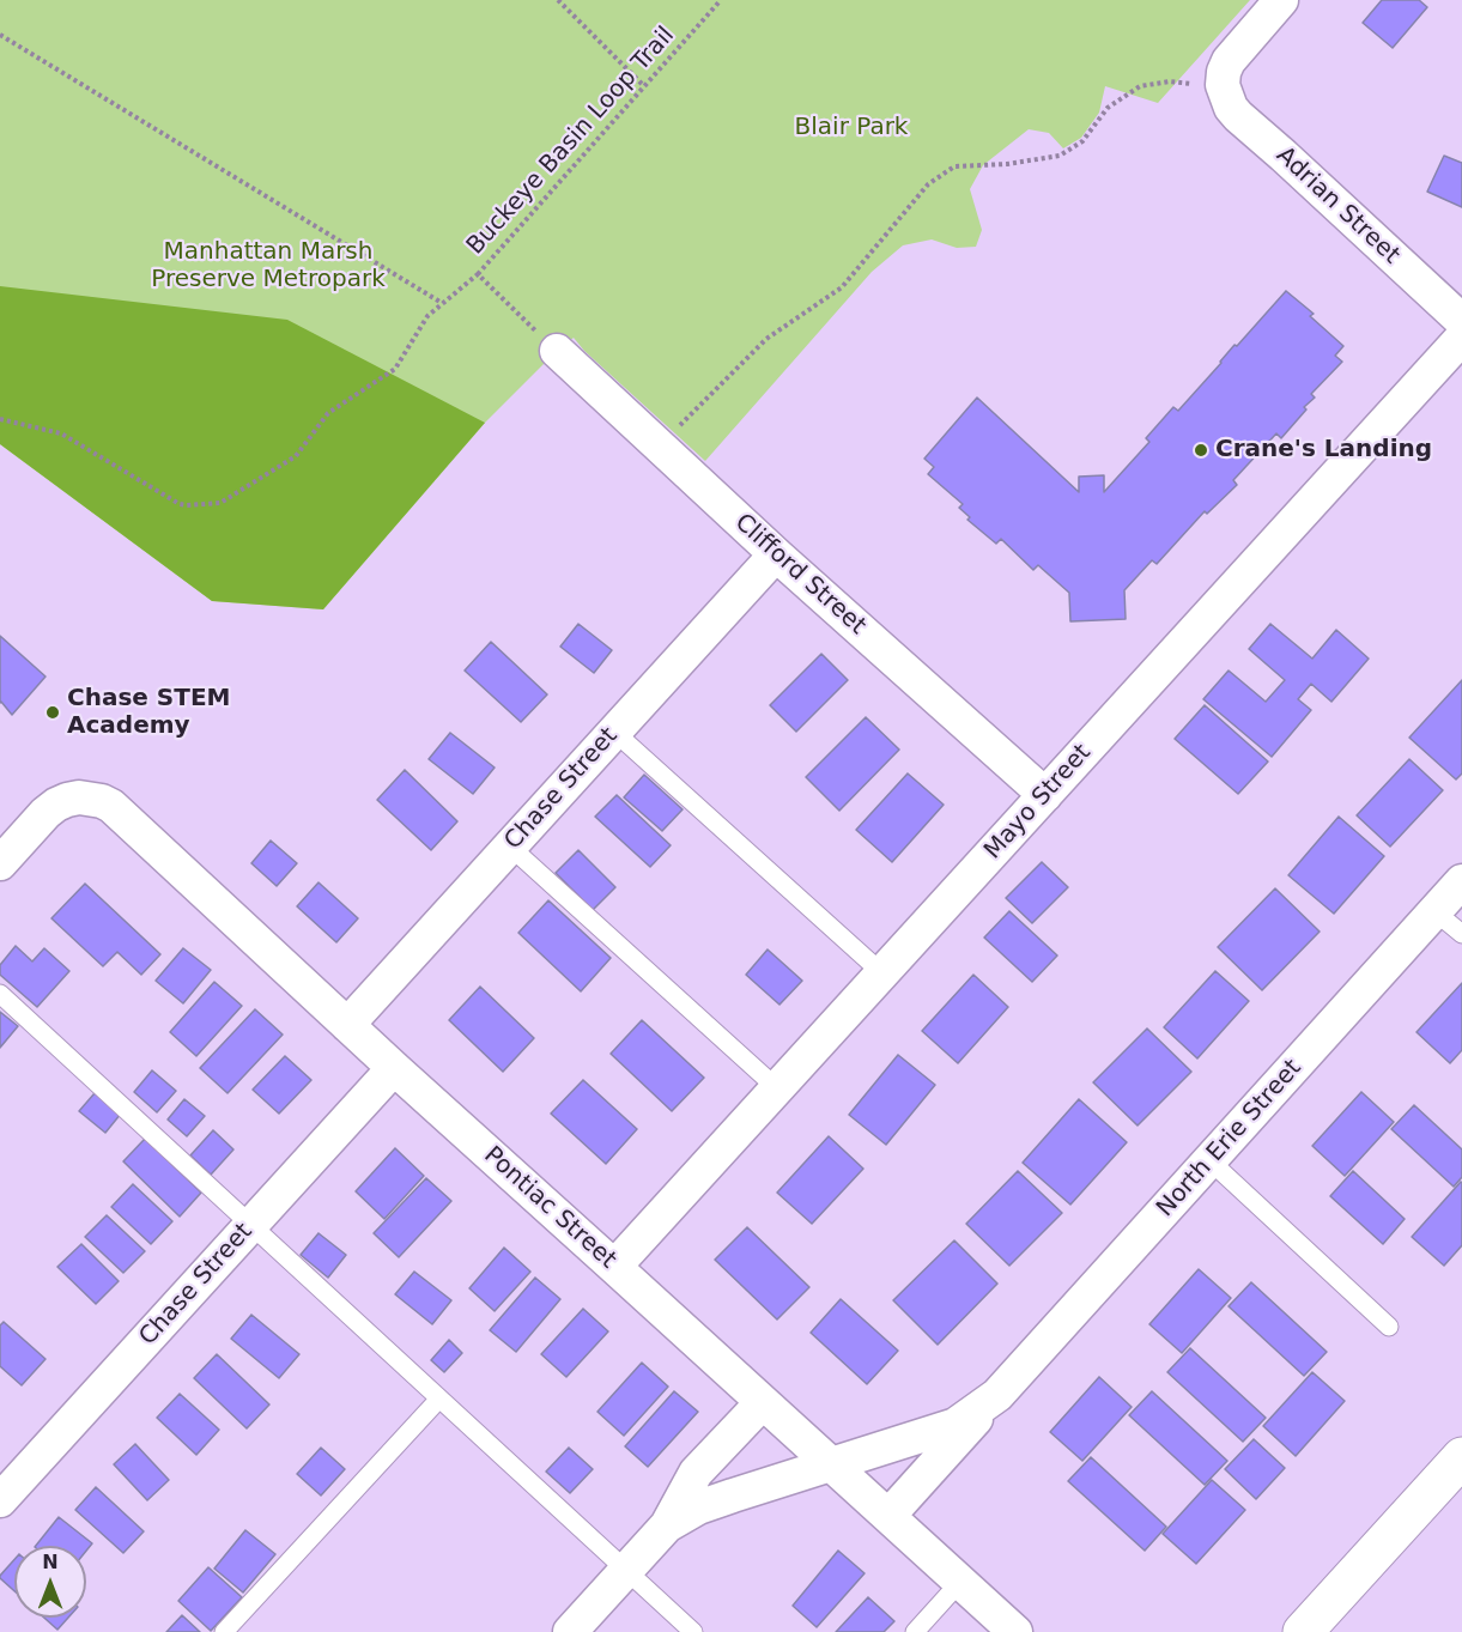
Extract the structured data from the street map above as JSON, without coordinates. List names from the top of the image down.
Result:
{
  "streets": {
    "street": [
      "Adrian Street",
      "Clifford Street",
      "Chase Street",
      "Mayo Street",
      "North Erie Street",
      "Pontiac Street"
    ],
    "path": ["Buckeye Basin Loop Trail"]
  },
  "crossings": [
    ["Buckeye Basin Loop Trail", "Clifford Street"],
    ["Clifford Street", "Chase Street"],
    ["Clifford Street", "Mayo Street"],
    ["Chase Street", "Pontiac Street"],
    ["Mayo Street", "Pontiac Street"],
    ["North Erie Street", "Pontiac Street"]
  ],
  "parks": ["Blair Park", "Manhattan Marsh Preserve Metropark"],
  "places": ["Crane's Landing", "Chase STEM Academy"],
  "north": "top"
}
